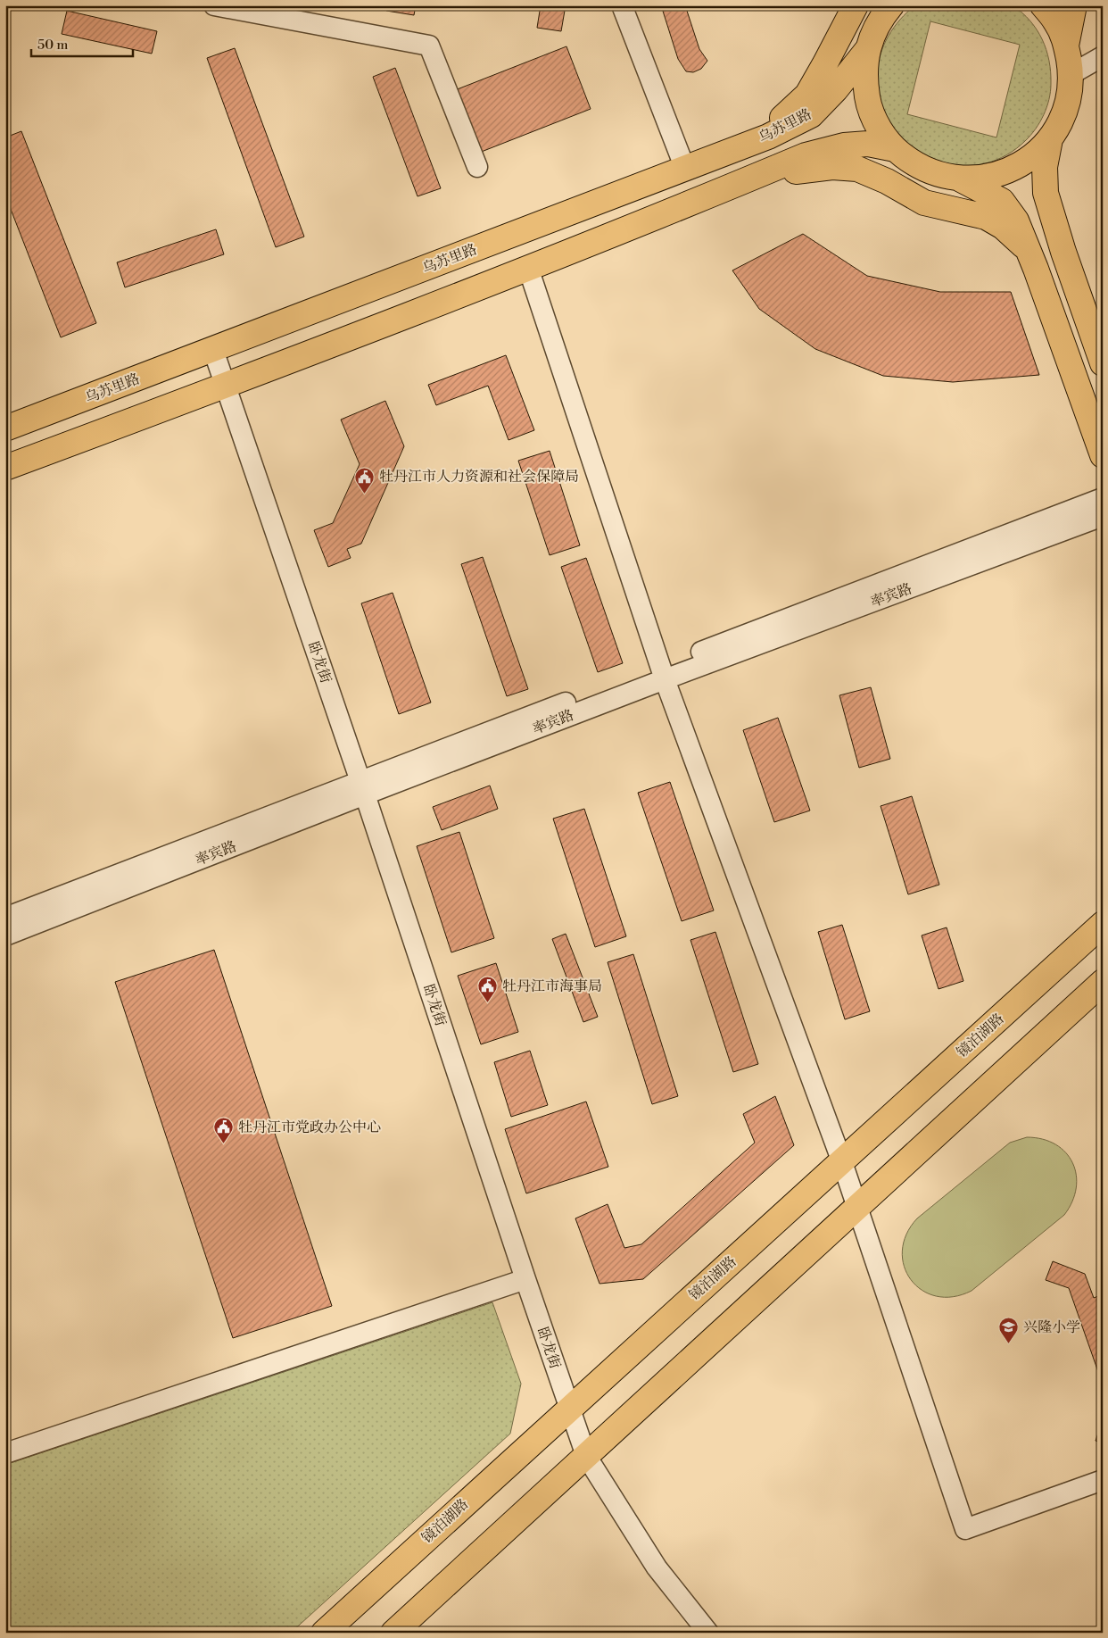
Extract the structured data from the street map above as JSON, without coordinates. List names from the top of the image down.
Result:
{
  "streets": {
    "main road": ["乌苏里路", "镜泊湖路"],
    "street": ["率宾路", "卧龙街"]
  },
  "crossings": [
    ["乌苏里路", "卧龙街"],
    ["率宾路", "卧龙街"],
    ["卧龙街", "镜泊湖路"]
  ],
  "places": {
    "public building": ["牡丹江市人力资源和社会保障局", "牡丹江市海事局", "牡丹江市党政办公中心"],
    "school or university": ["兴隆小学"]
  },
  "scale_bar": "50 m"
}
